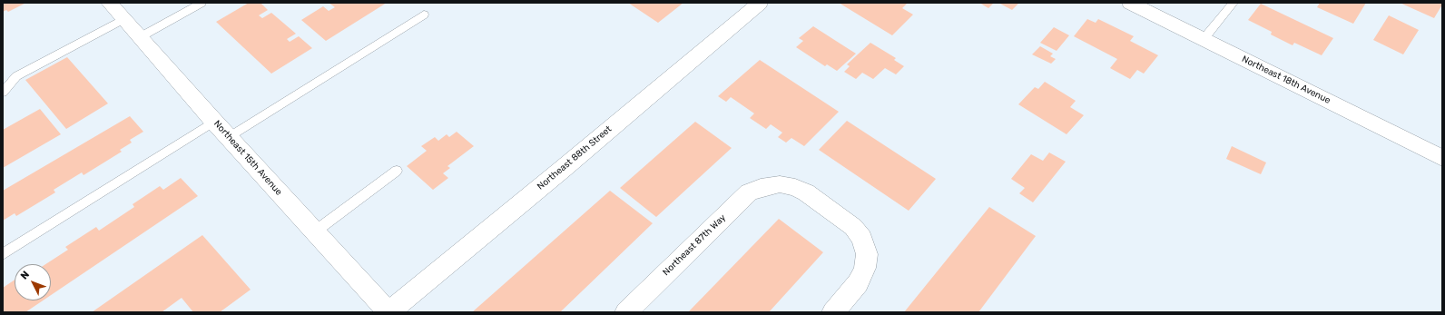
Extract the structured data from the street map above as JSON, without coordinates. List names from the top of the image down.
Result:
{
  "streets": {
    "street": [
      "Northeast 18th Avenue",
      "Northeast 15th Avenue",
      "Northeast 88th Street",
      "Northeast 87th Way"
    ]
  },
  "crossings": [
    ["Northeast 15th Avenue", "Northeast 88th Street"]
  ],
  "north": "top left"
}
